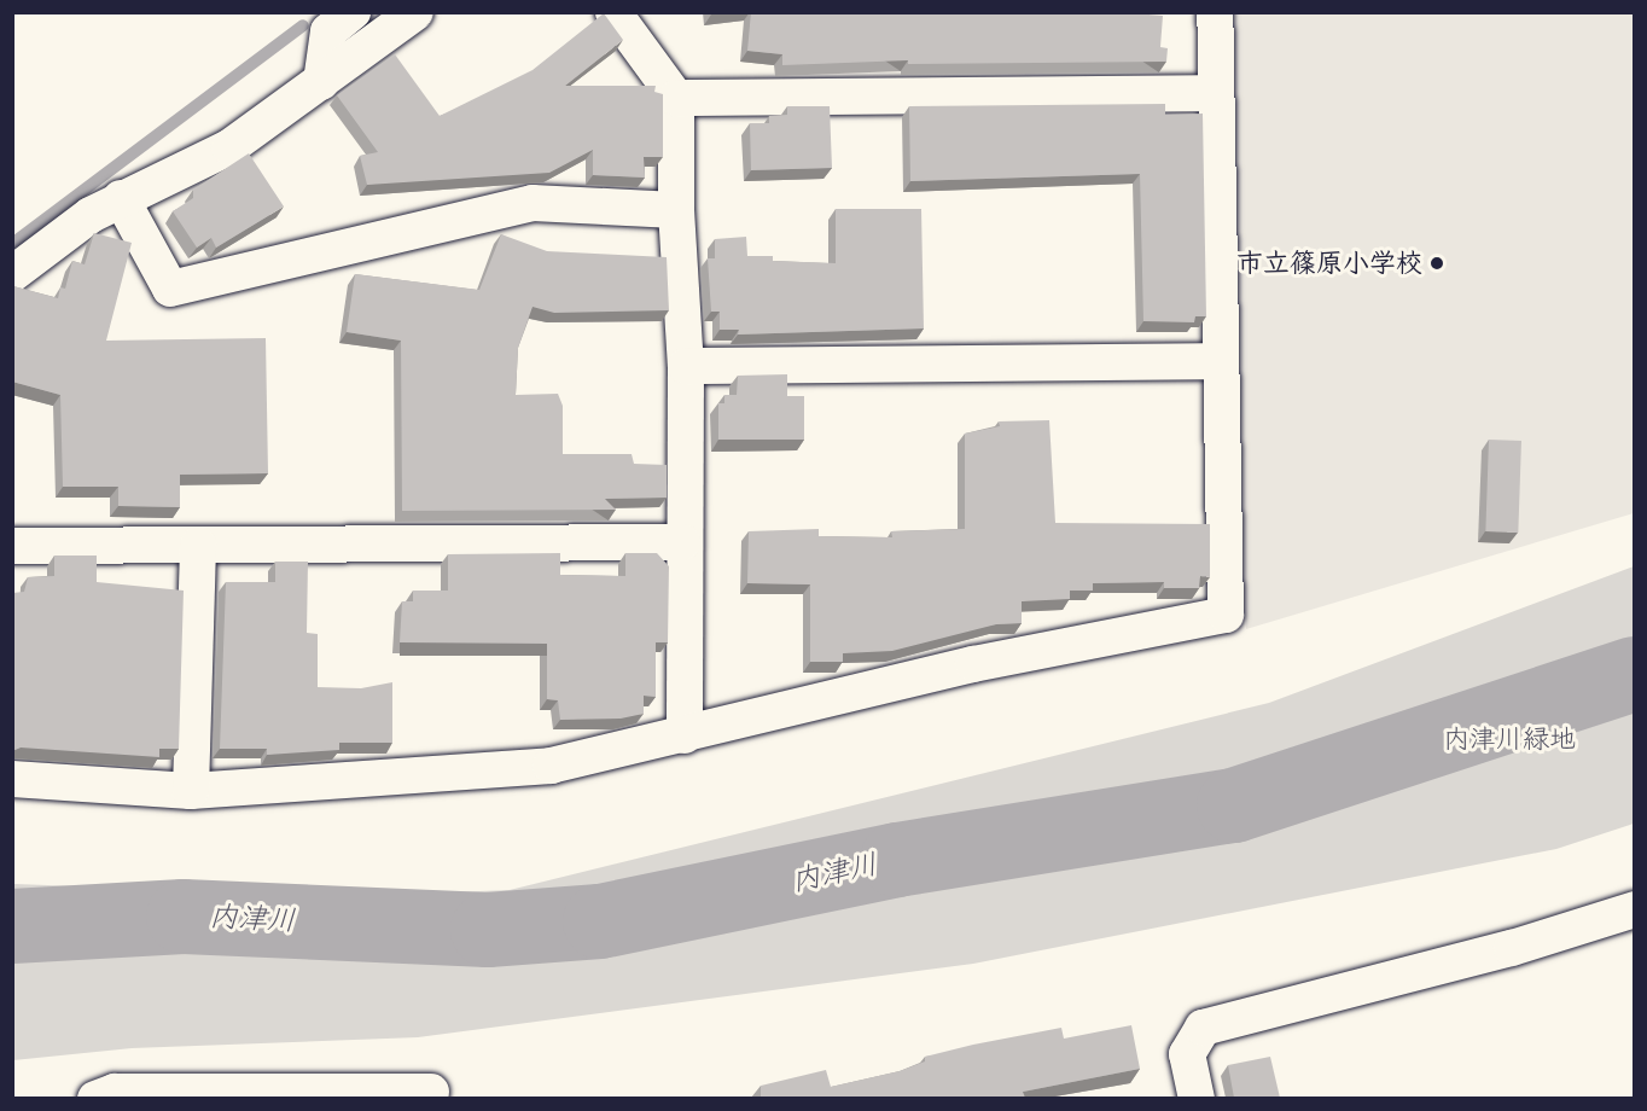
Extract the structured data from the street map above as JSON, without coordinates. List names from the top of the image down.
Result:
{
  "water": ["内津川"],
  "parks": ["内津川緑地"],
  "places": ["市立篠原小学校"]
}
